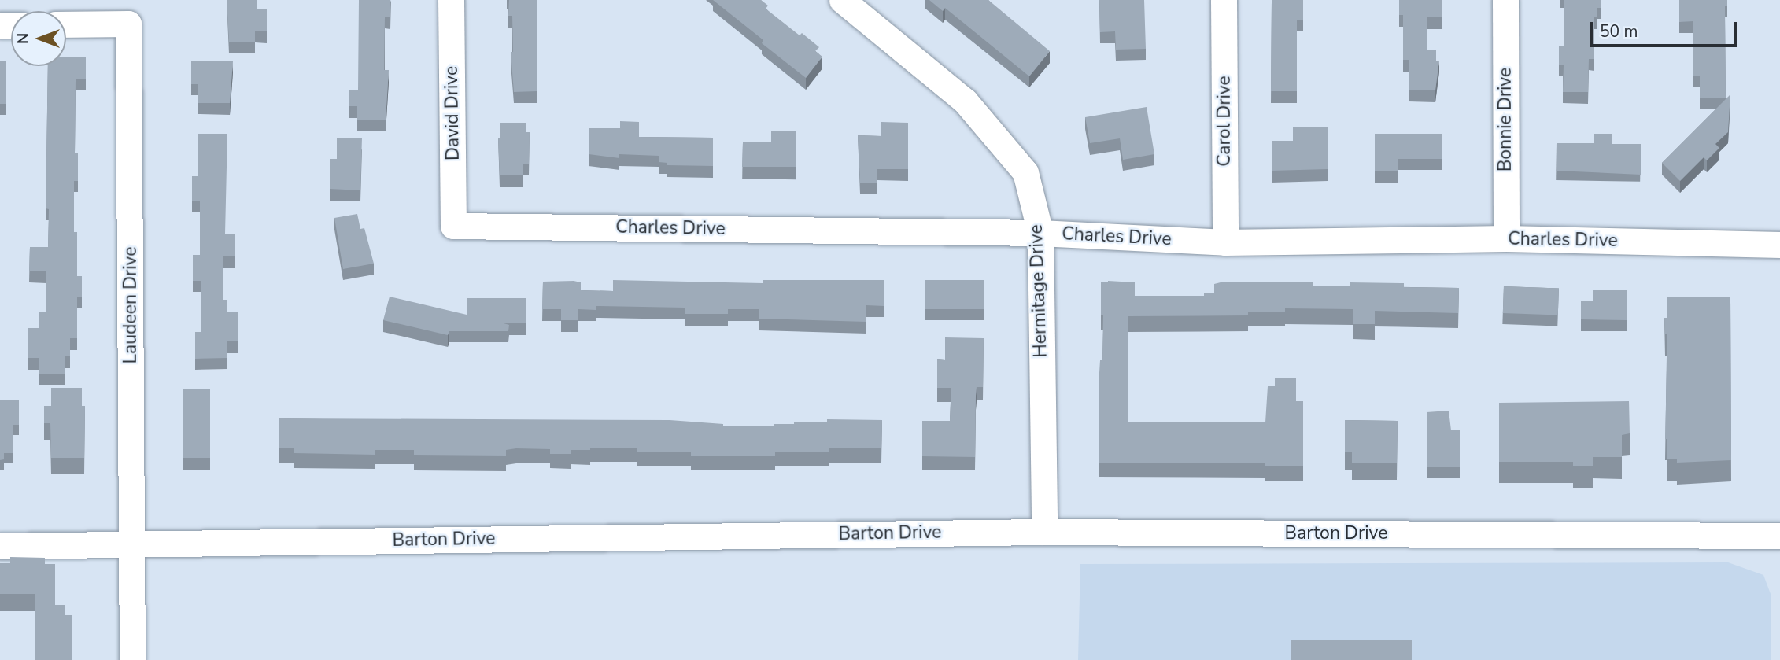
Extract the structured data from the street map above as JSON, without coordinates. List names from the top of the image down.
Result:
{
  "streets": {
    "street": [
      "David Drive",
      "Bonnie Drive",
      "Carol Drive",
      "Charles Drive",
      "Hermitage Drive",
      "Laudeen Drive",
      "Barton Drive"
    ]
  },
  "crossings": [
    ["David Drive", "Charles Drive"],
    ["Bonnie Drive", "Charles Drive"],
    ["Carol Drive", "Charles Drive"],
    ["Charles Drive", "Hermitage Drive"],
    ["Hermitage Drive", "Barton Drive"],
    ["Laudeen Drive", "Barton Drive"]
  ],
  "scale_bar": "50 m",
  "north": "left"
}
